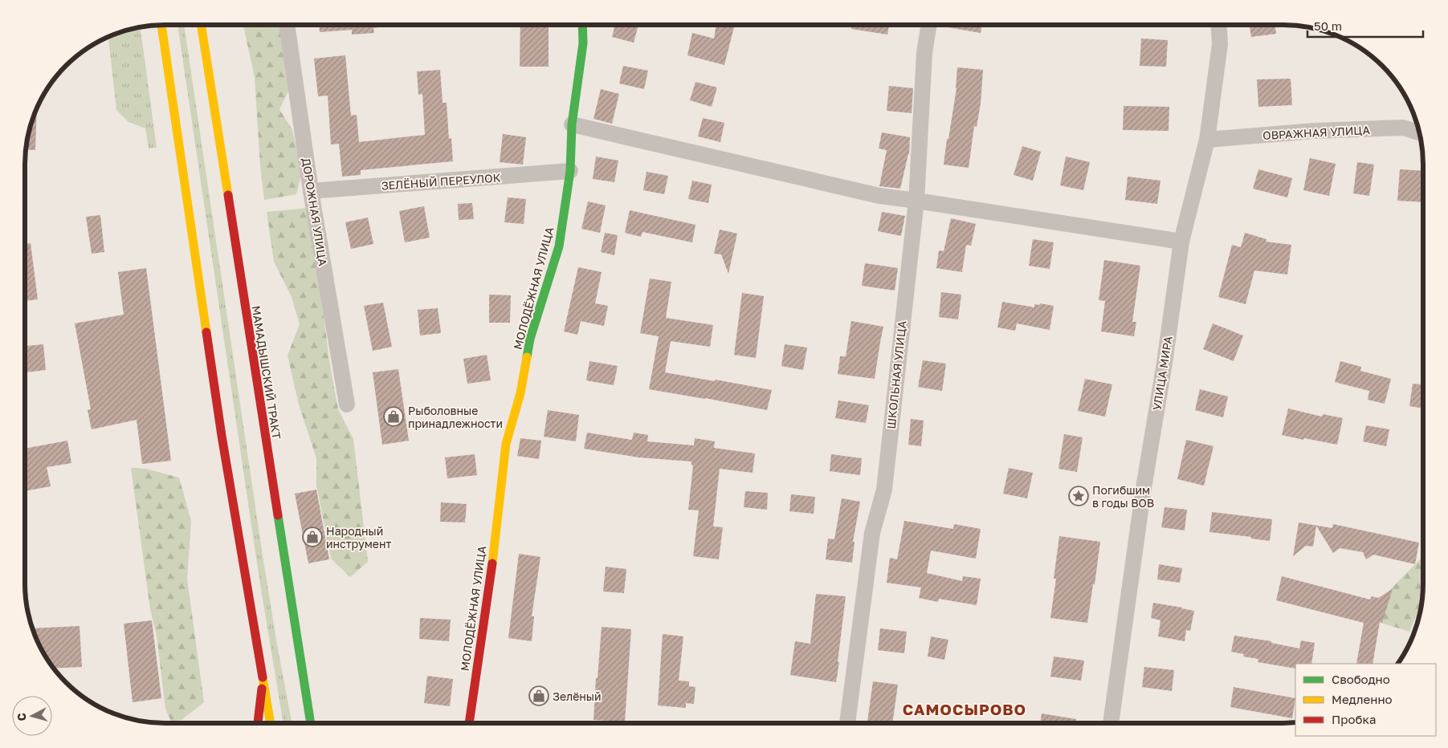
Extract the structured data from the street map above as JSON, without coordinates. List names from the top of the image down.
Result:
{
  "streets": {
    "main road": ["МОЛОДЁЖНАЯ УЛИЦА", "МАМАДЫШСКИЙ ТРАКТ"],
    "street": [
      "ОВРАЖНАЯ УЛИЦА",
      "ЗЕЛЁНЫЙ ПЕРЕУЛОК",
      "ДОРОЖНАЯ УЛИЦА",
      "УЛИЦА МИРА",
      "ШКОЛЬНАЯ УЛИЦА"
    ]
  },
  "crossings": [
    ["ОВРАЖНАЯ УЛИЦА", "УЛИЦА МИРА"],
    ["ЗЕЛЁНЫЙ ПЕРЕУЛОК", "ДОРОЖНАЯ УЛИЦА"],
    ["ЗЕЛЁНЫЙ ПЕРЕУЛОК", "МОЛОДЁЖНАЯ УЛИЦА"]
  ],
  "districts": ["САМОСЫРОВО"],
  "places": {
    "shop": ["Рыболовные принадлежности", "Народный инструмент", "Зелёный"],
    "place": ["Погибшим в годы ВОВ"]
  },
  "legend": ["Свободно", "Медленно", "Пробка"],
  "scale_bar": "50 m",
  "north": "left"
}
